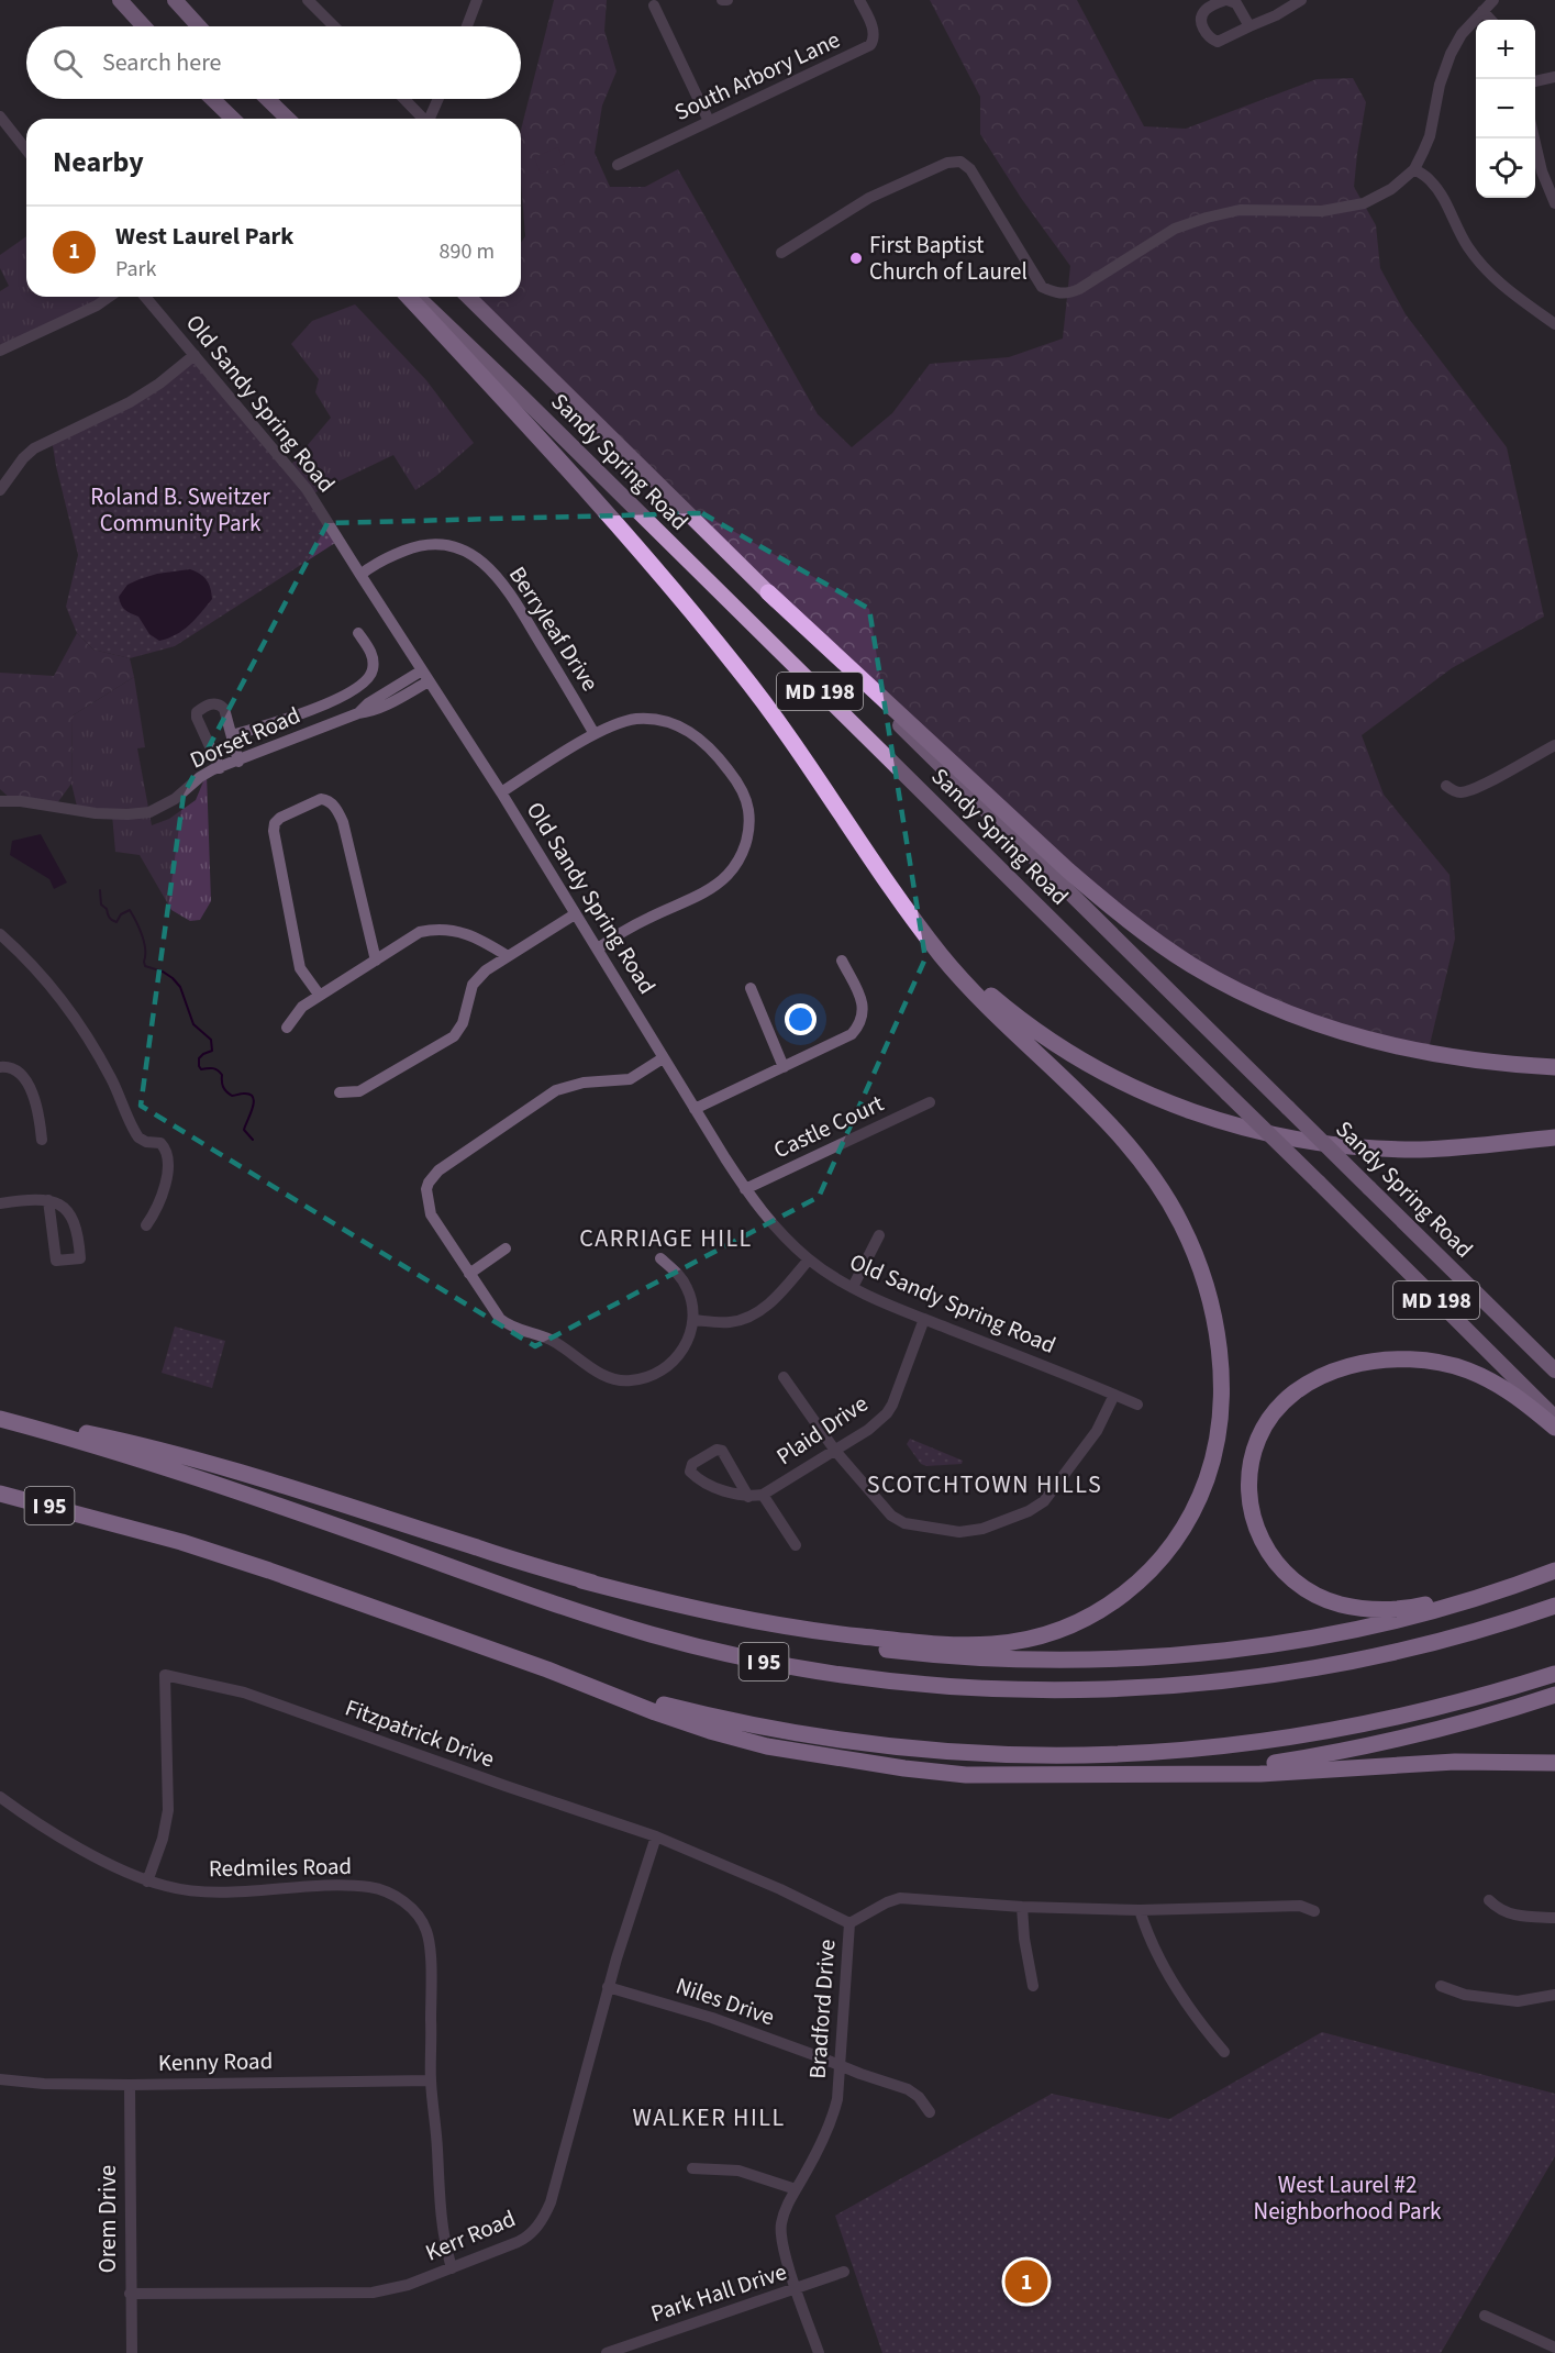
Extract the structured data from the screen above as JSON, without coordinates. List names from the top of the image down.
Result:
{
  "streets": {
    "highway": ["I 95"],
    "main road": ["Sandy Spring Road", "MD 198"],
    "street": [
      "South Arbory Lane",
      "Old Sandy Spring Road",
      "Berryleaf Drive",
      "Dorset Road",
      "Castle Court",
      "Plaid Drive",
      "Fitzpatrick Drive",
      "Redmiles Road",
      "Niles Drive",
      "Bradford Drive",
      "Kenny Road",
      "Orem Drive",
      "Kerr Road",
      "Park Hall Drive"
    ]
  },
  "crossings": [
    ["Old Sandy Spring Road", "Berryleaf Drive"],
    ["Old Sandy Spring Road", "Dorset Road"],
    ["Old Sandy Spring Road", "Castle Court"],
    ["Old Sandy Spring Road", "Plaid Drive"],
    ["Fitzpatrick Drive", "Redmiles Road"],
    ["Fitzpatrick Drive", "Bradford Drive"],
    ["Fitzpatrick Drive", "Kerr Road"],
    ["Redmiles Road", "Kenny Road"],
    ["Redmiles Road", "Kerr Road"],
    ["Niles Drive", "Bradford Drive"],
    ["Niles Drive", "Kerr Road"],
    ["Bradford Drive", "Park Hall Drive"],
    ["Kenny Road", "Orem Drive"],
    ["Orem Drive", "Kerr Road"]
  ],
  "districts": ["CARRIAGE HILL", "SCOTCHTOWN HILLS", "WALKER HILL"],
  "parks": ["Roland B. Sweitzer Community Park", "West Laurel #2 Neighborhood Park"],
  "places": ["First Baptist Church of Laurel"],
  "page": {
    "map_buttons": ["+", "−"],
    "search": "Search here",
    "heading": "Nearby",
    "list": [
      {
        "mark": "1",
        "name": "West Laurel Park",
        "note": "Park",
        "value": "890 m"
      }
    ],
    "pins": "1"
  }
}
